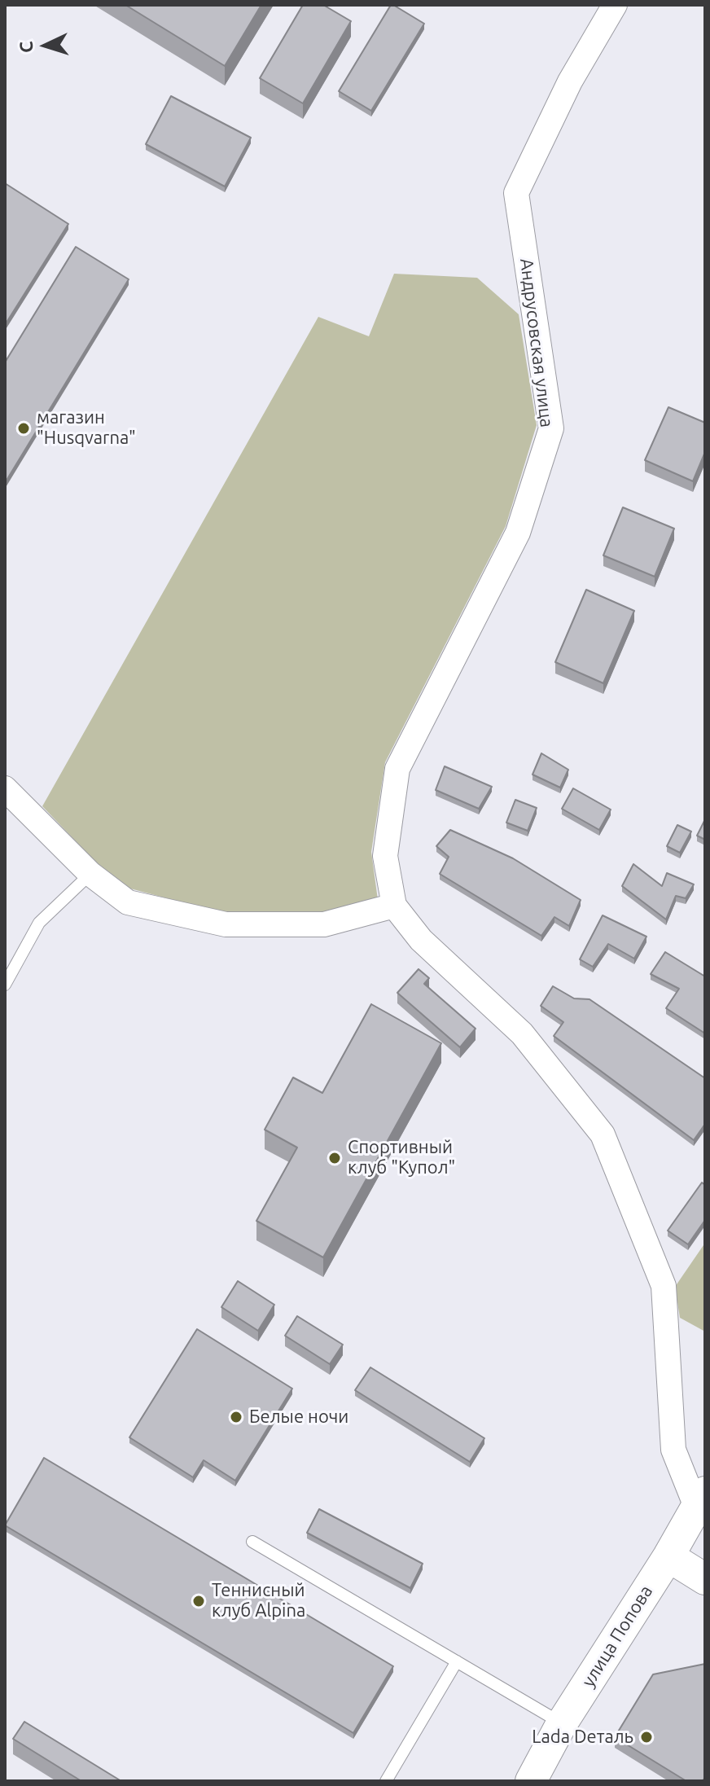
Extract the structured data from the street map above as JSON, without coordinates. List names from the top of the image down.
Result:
{
  "streets": {
    "street": ["Андрусовская улица", "улица Попова"]
  },
  "places": [
    "магазин \"Husqvarna\"",
    "Спортивный клуб \"Купол\"",
    "Белые ночи",
    "Теннисный клуб Alpina",
    "Lada Dеталь"
  ],
  "north": "left"
}
